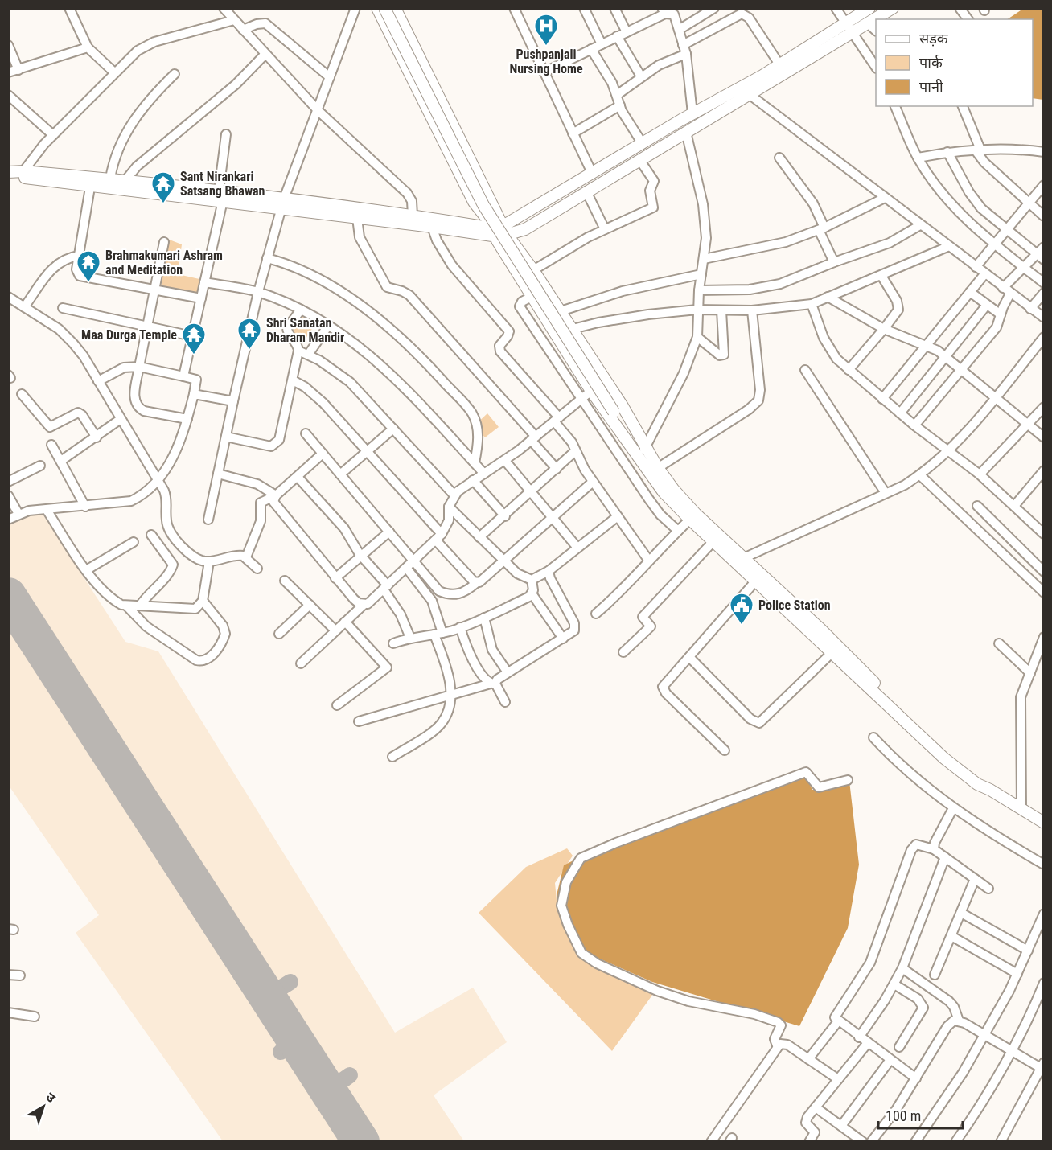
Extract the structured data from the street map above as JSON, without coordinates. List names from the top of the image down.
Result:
{
  "places": {
    "hospital": ["Pushpanjali Nursing Home"],
    "temple": [
      "Sant Nirankari Satsang Bhawan",
      "Brahmakumari Ashram and Meditation",
      "Shri Sanatan Dharam Mandir",
      "Maa Durga Temple"
    ],
    "public building": ["Police Station"]
  },
  "legend": ["सड़क", "पार्क", "पानी"],
  "scale_bar": "100 m",
  "north": "top right"
}
